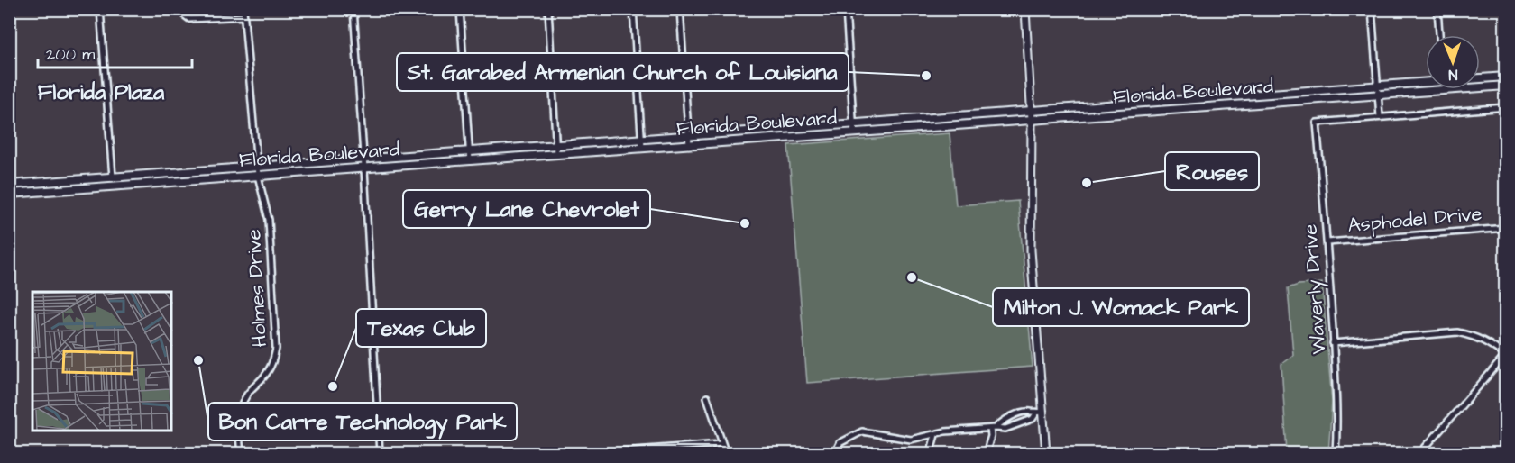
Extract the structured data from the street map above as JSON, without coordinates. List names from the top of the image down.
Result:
{
  "streets": {
    "main road": ["Florida Boulevard"],
    "street": ["Asphodel Drive", "Holmes Drive", "Waverly Drive"]
  },
  "crossings": [
    ["Florida Boulevard", "Holmes Drive"],
    ["Asphodel Drive", "Waverly Drive"]
  ],
  "districts": ["Florida Plaza"],
  "places": [
    "St. Garabed Armenian Church of Louisiana",
    "Rouses",
    "Gerry Lane Chevrolet",
    "Milton J. Womack Park",
    "Bon Carre Technology Park",
    "Texas Club"
  ],
  "scale_bar": "200 m",
  "north": "bottom"
}
